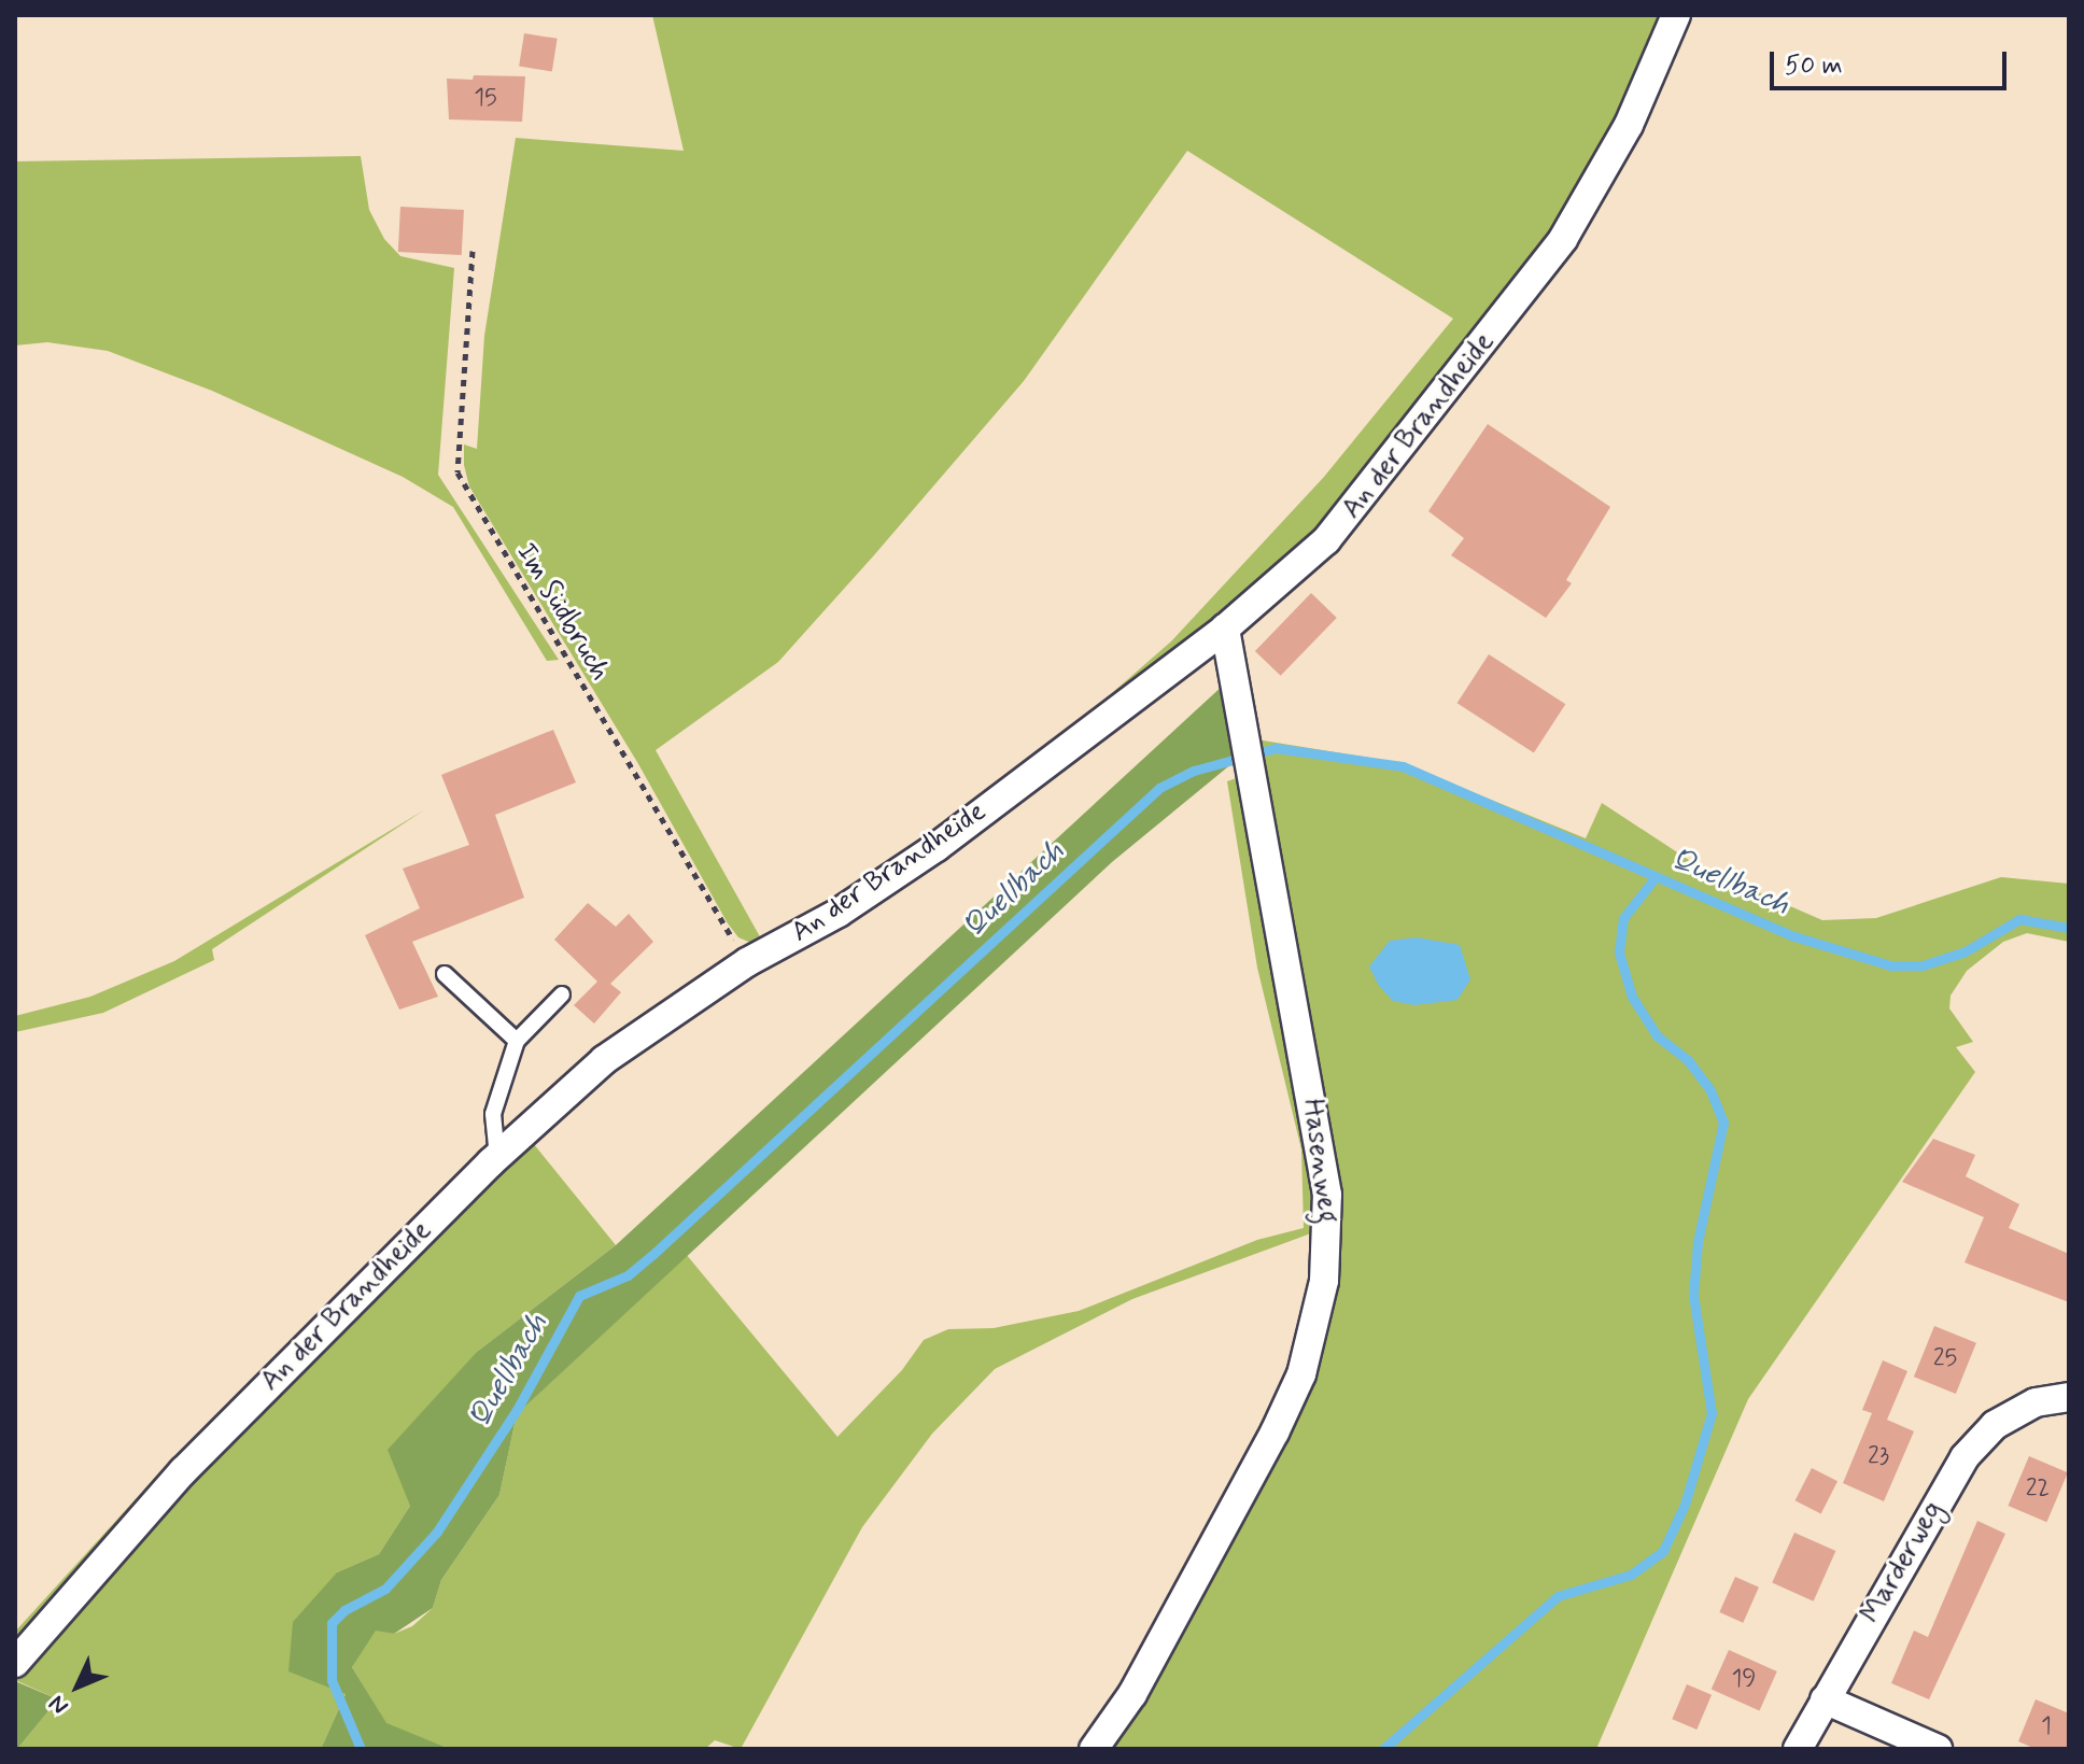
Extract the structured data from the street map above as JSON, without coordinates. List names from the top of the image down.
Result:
{
  "streets": {
    "street": ["An der Brandheide", "Hasenweg", "Marderweg"],
    "path": ["Im Südbruch"]
  },
  "crossings": [
    ["An der Brandheide", "Im Südbruch"],
    ["An der Brandheide", "Hasenweg"]
  ],
  "water": ["Quellbach"],
  "house_numbers": [
    "15",
    "25",
    "23",
    "22",
    "19",
    "1"
  ],
  "scale_bar": "50 m",
  "north": "bottom left"
}
